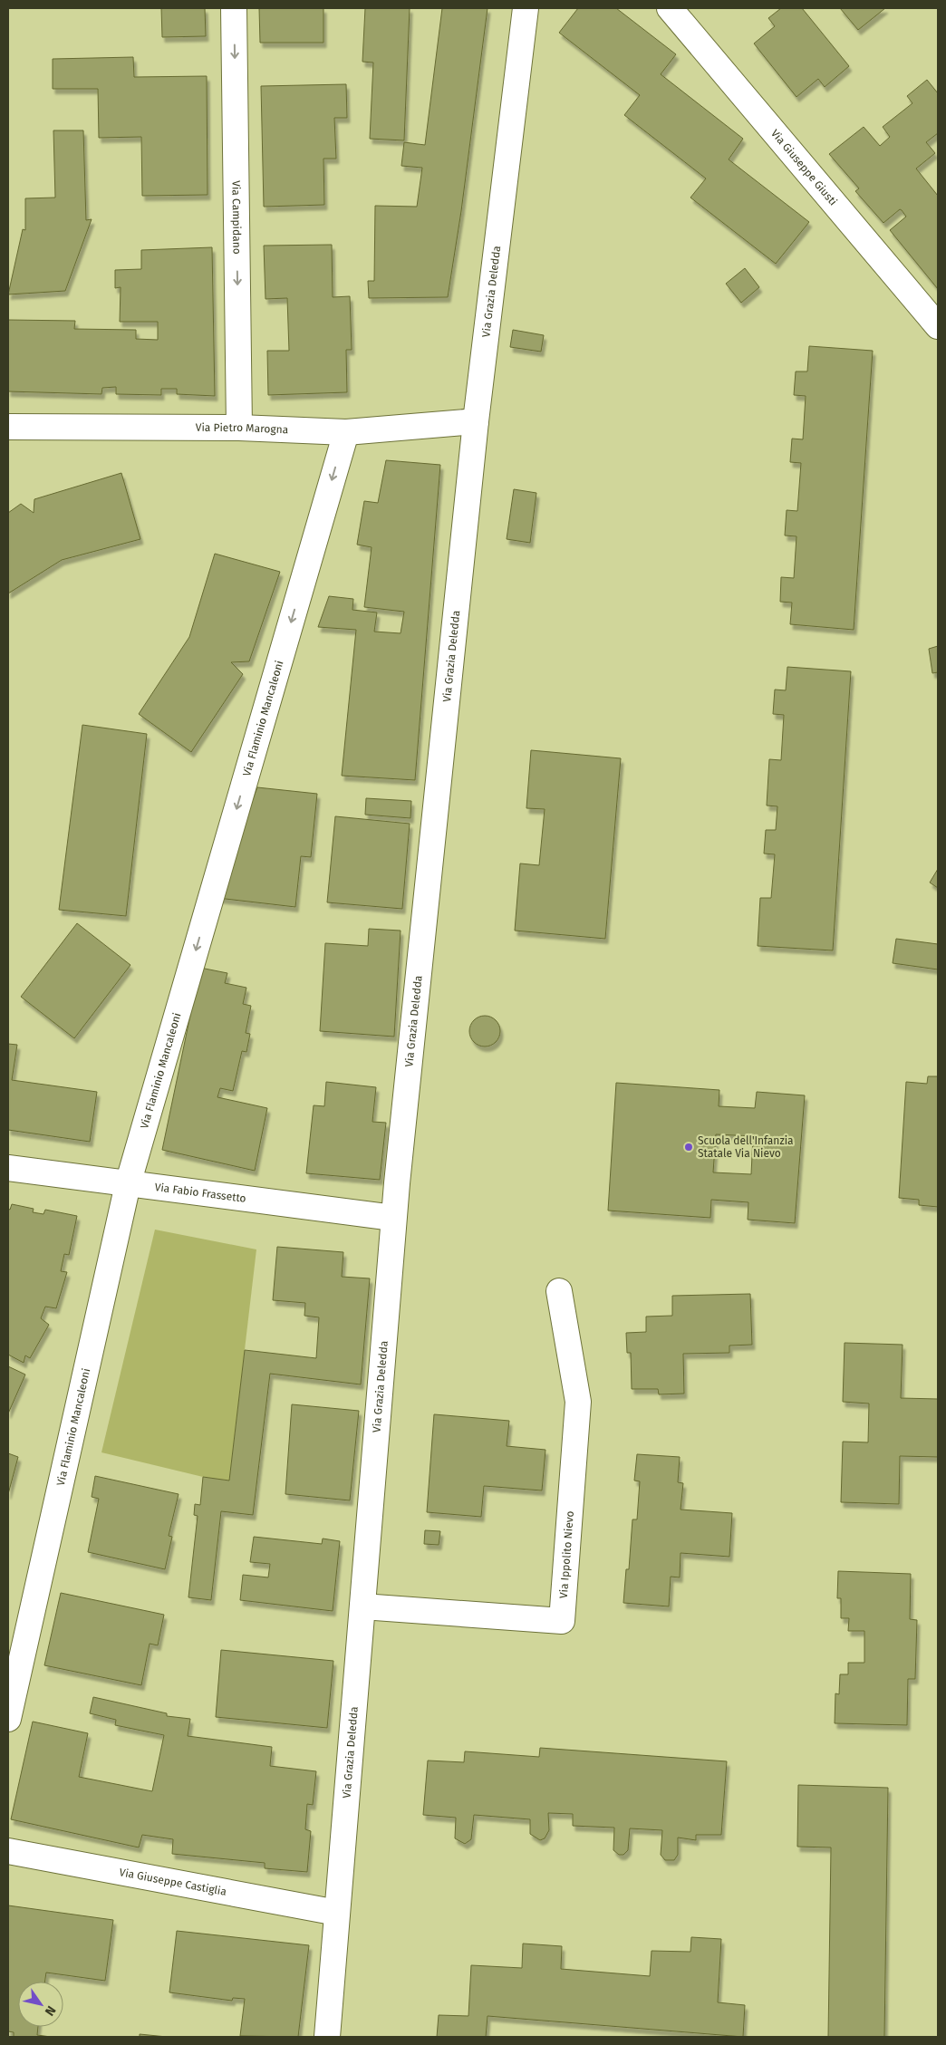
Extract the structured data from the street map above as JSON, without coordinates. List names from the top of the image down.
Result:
{
  "streets": {
    "street": [
      "Via Giuseppe Giusti",
      "Via Campidano",
      "Via Grazia Deledda",
      "Via Pietro Marogna",
      "Via Flaminio Mancaleoni",
      "Via Fabio Frassetto",
      "Via Ippolito Nievo",
      "Via Giuseppe Castiglia"
    ]
  },
  "crossings": [
    ["Via Campidano", "Via Pietro Marogna"],
    ["Via Grazia Deledda", "Via Pietro Marogna"],
    ["Via Grazia Deledda", "Via Fabio Frassetto"],
    ["Via Grazia Deledda", "Via Ippolito Nievo"],
    ["Via Grazia Deledda", "Via Giuseppe Castiglia"],
    ["Via Pietro Marogna", "Via Flaminio Mancaleoni"],
    ["Via Flaminio Mancaleoni", "Via Fabio Frassetto"]
  ],
  "one_way": ["Via Campidano", "Via Flaminio Mancaleoni"],
  "places": ["Scuola dell'Infanzia Statale Via Nievo"],
  "north": "bottom right"
}
